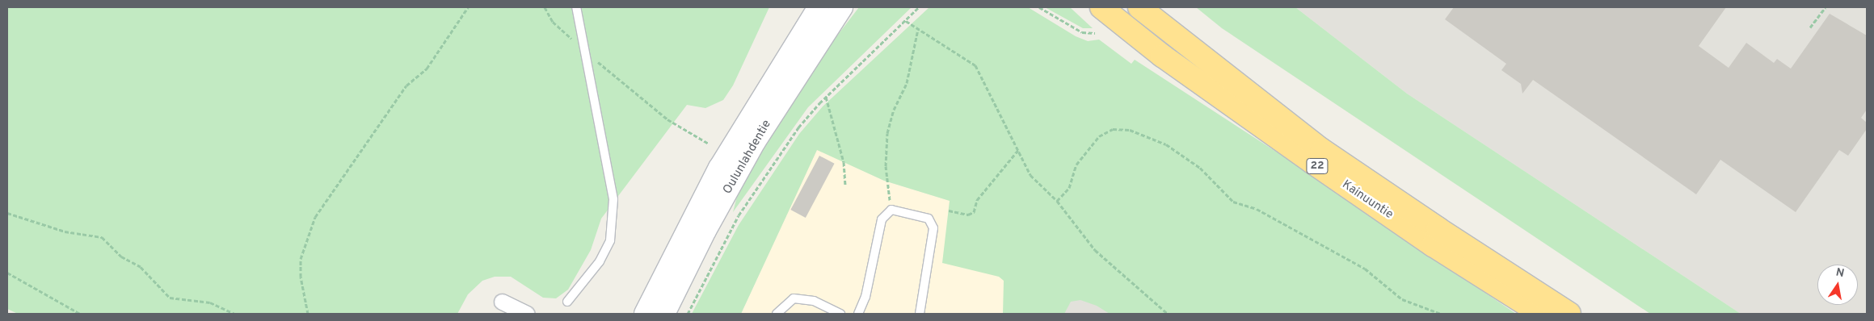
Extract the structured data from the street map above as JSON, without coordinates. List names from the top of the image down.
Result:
{
  "streets": {
    "highway": ["22", "Kainuuntie"],
    "main road": ["Oulunlahdentie"]
  },
  "north": "top"
}
